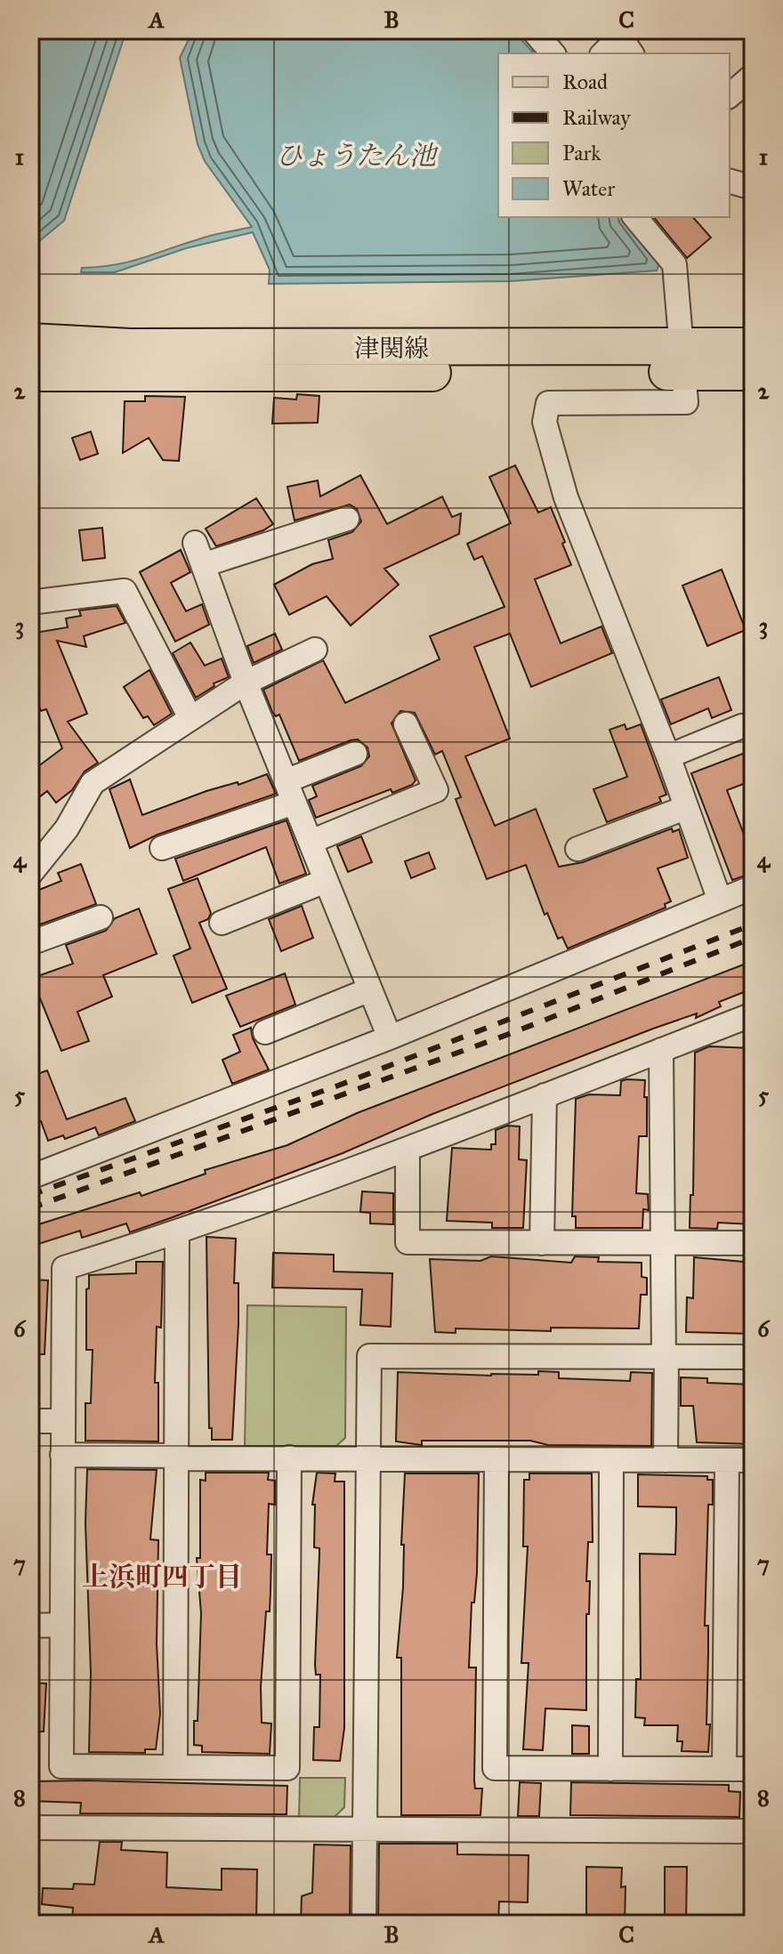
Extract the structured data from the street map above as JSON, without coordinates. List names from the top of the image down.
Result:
{
  "streets": {
    "main road": ["津関線"]
  },
  "districts": ["上浜町四丁目"],
  "water": ["ひょうたん池"],
  "legend": [
    "Road",
    "Railway",
    "Park",
    "Water"
  ],
  "grid": {
    "columns": ["A", "B", "C"],
    "rows": [
      "1",
      "2",
      "3",
      "4",
      "5",
      "6",
      "7",
      "8"
    ]
  }
}
